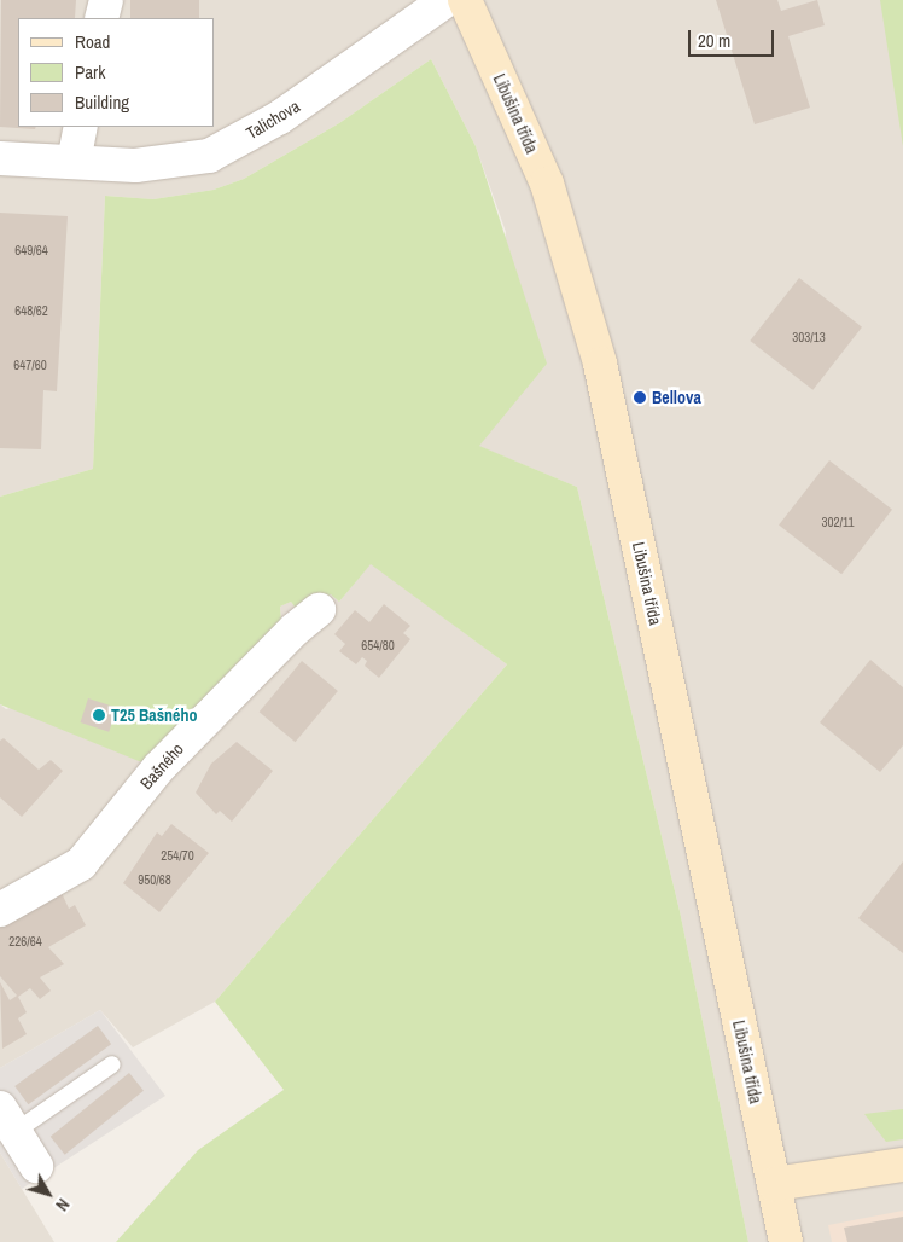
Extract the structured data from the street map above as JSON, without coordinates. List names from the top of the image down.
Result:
{
  "streets": {
    "street": ["Libušina třída", "Talichova", "Bašného"]
  },
  "places": ["Bellova", "T25 Bašného"],
  "house_numbers": [
    "649/64",
    "648/62",
    "303/13",
    "647/60",
    "302/11",
    "654/80",
    "254/70",
    "950/68",
    "226/64"
  ],
  "legend": ["Road", "Park", "Building"],
  "scale_bar": "20 m",
  "north": "bottom right"
}
